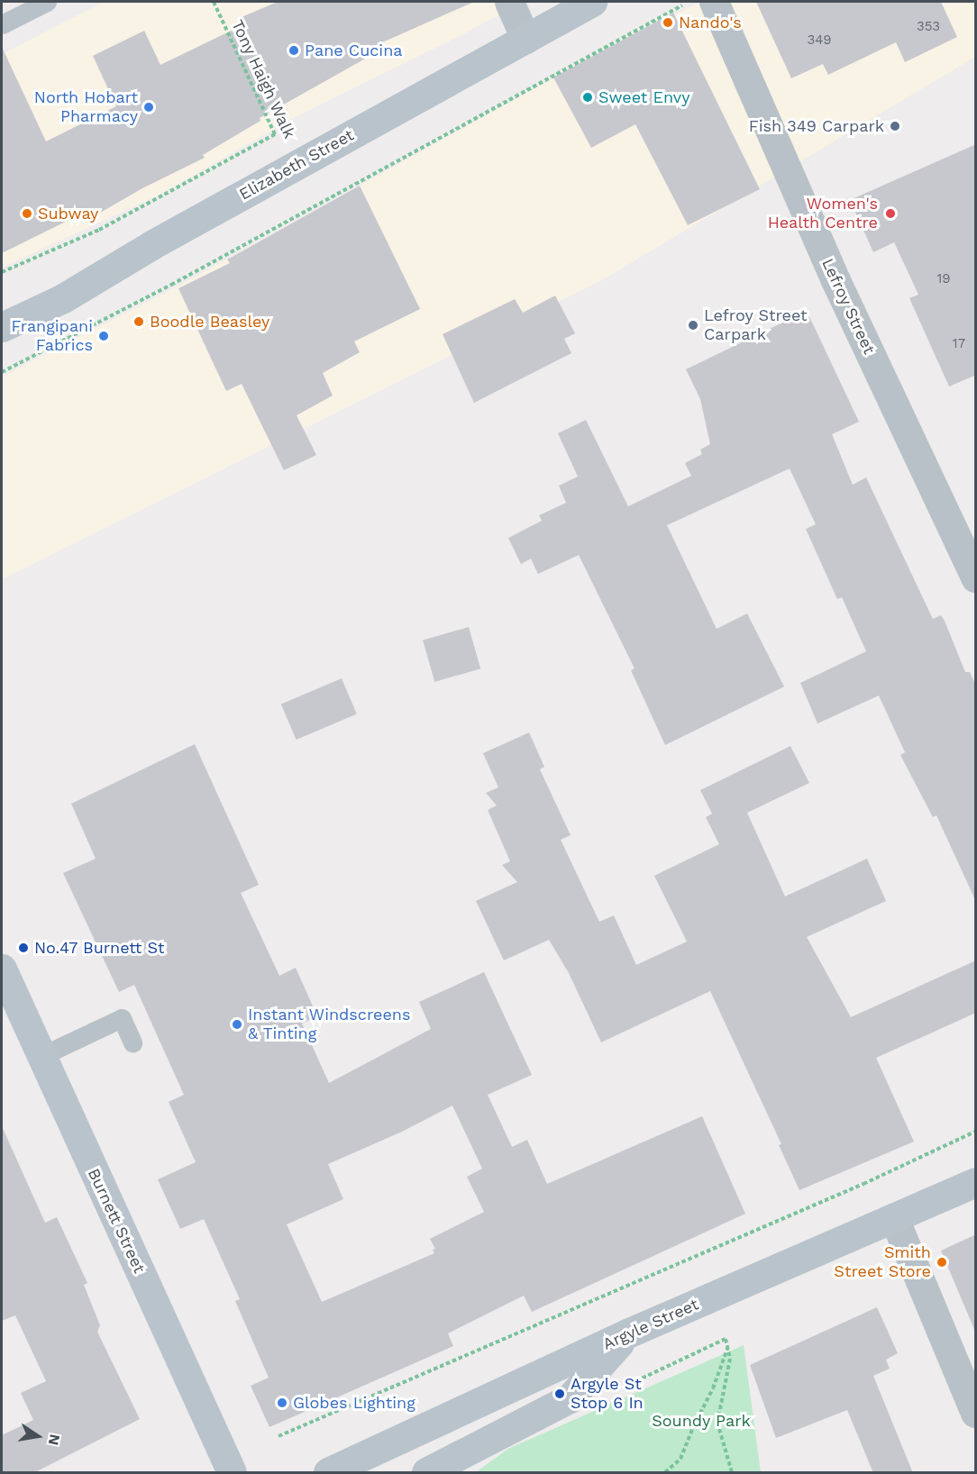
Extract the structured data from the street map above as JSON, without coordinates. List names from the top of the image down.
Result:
{
  "streets": {
    "main road": ["Elizabeth Street", "Burnett Street", "Argyle Street"],
    "street": ["Lefroy Street"],
    "path": ["Tony Haigh Walk"]
  },
  "crossings": [
    ["Tony Haigh Walk", "Elizabeth Street"]
  ],
  "parks": ["Soundy Park"],
  "places": [
    "Nando's",
    "Pane Cucina",
    "Sweet Envy",
    "North Hobart Pharmacy",
    "Fish 349 Carpark",
    "Subway",
    "Women's Health Centre",
    "Boodle Beasley",
    "Lefroy Street Carpark",
    "Frangipani Fabrics",
    "No.47 Burnett St",
    "Instant Windscreens & Tinting",
    "Smith Street Store",
    "Argyle St Stop 6 In",
    "Globes Lighting"
  ],
  "house_numbers": [
    "353",
    "349",
    "19",
    "17"
  ],
  "north": "right"
}
